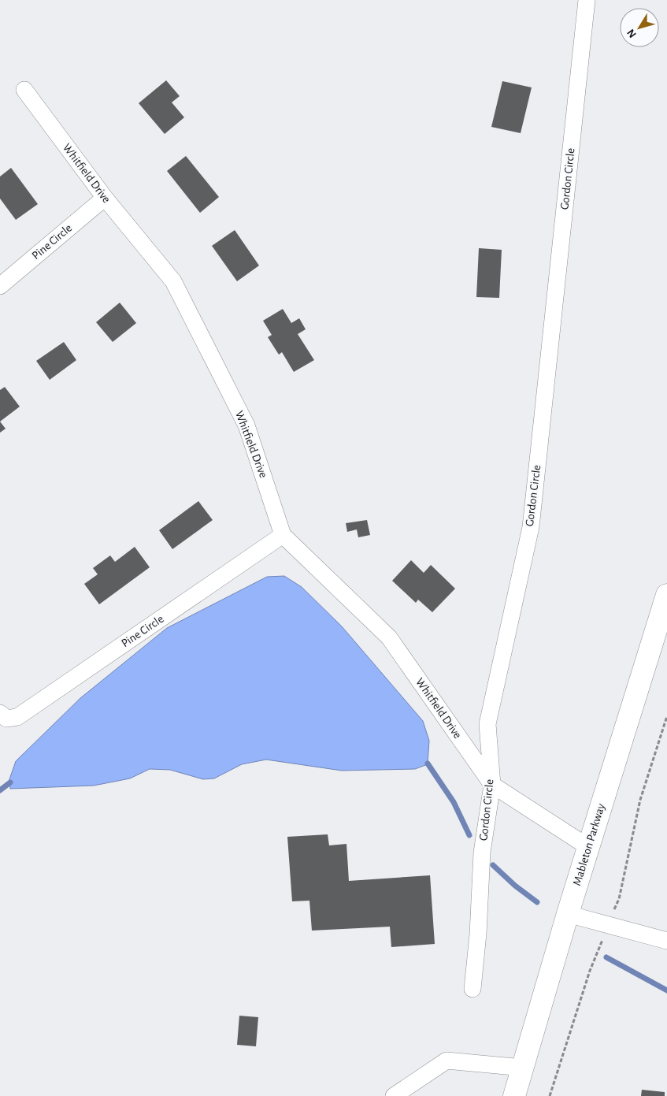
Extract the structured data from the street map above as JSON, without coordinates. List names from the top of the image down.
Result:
{
  "streets": {
    "main road": ["Mableton Parkway"],
    "street": ["Whitfield Drive", "Gordon Circle", "Pine Circle"]
  },
  "crossings": [
    ["Whitfield Drive", "Gordon Circle"],
    ["Whitfield Drive", "Pine Circle"]
  ],
  "north": "bottom left"
}
